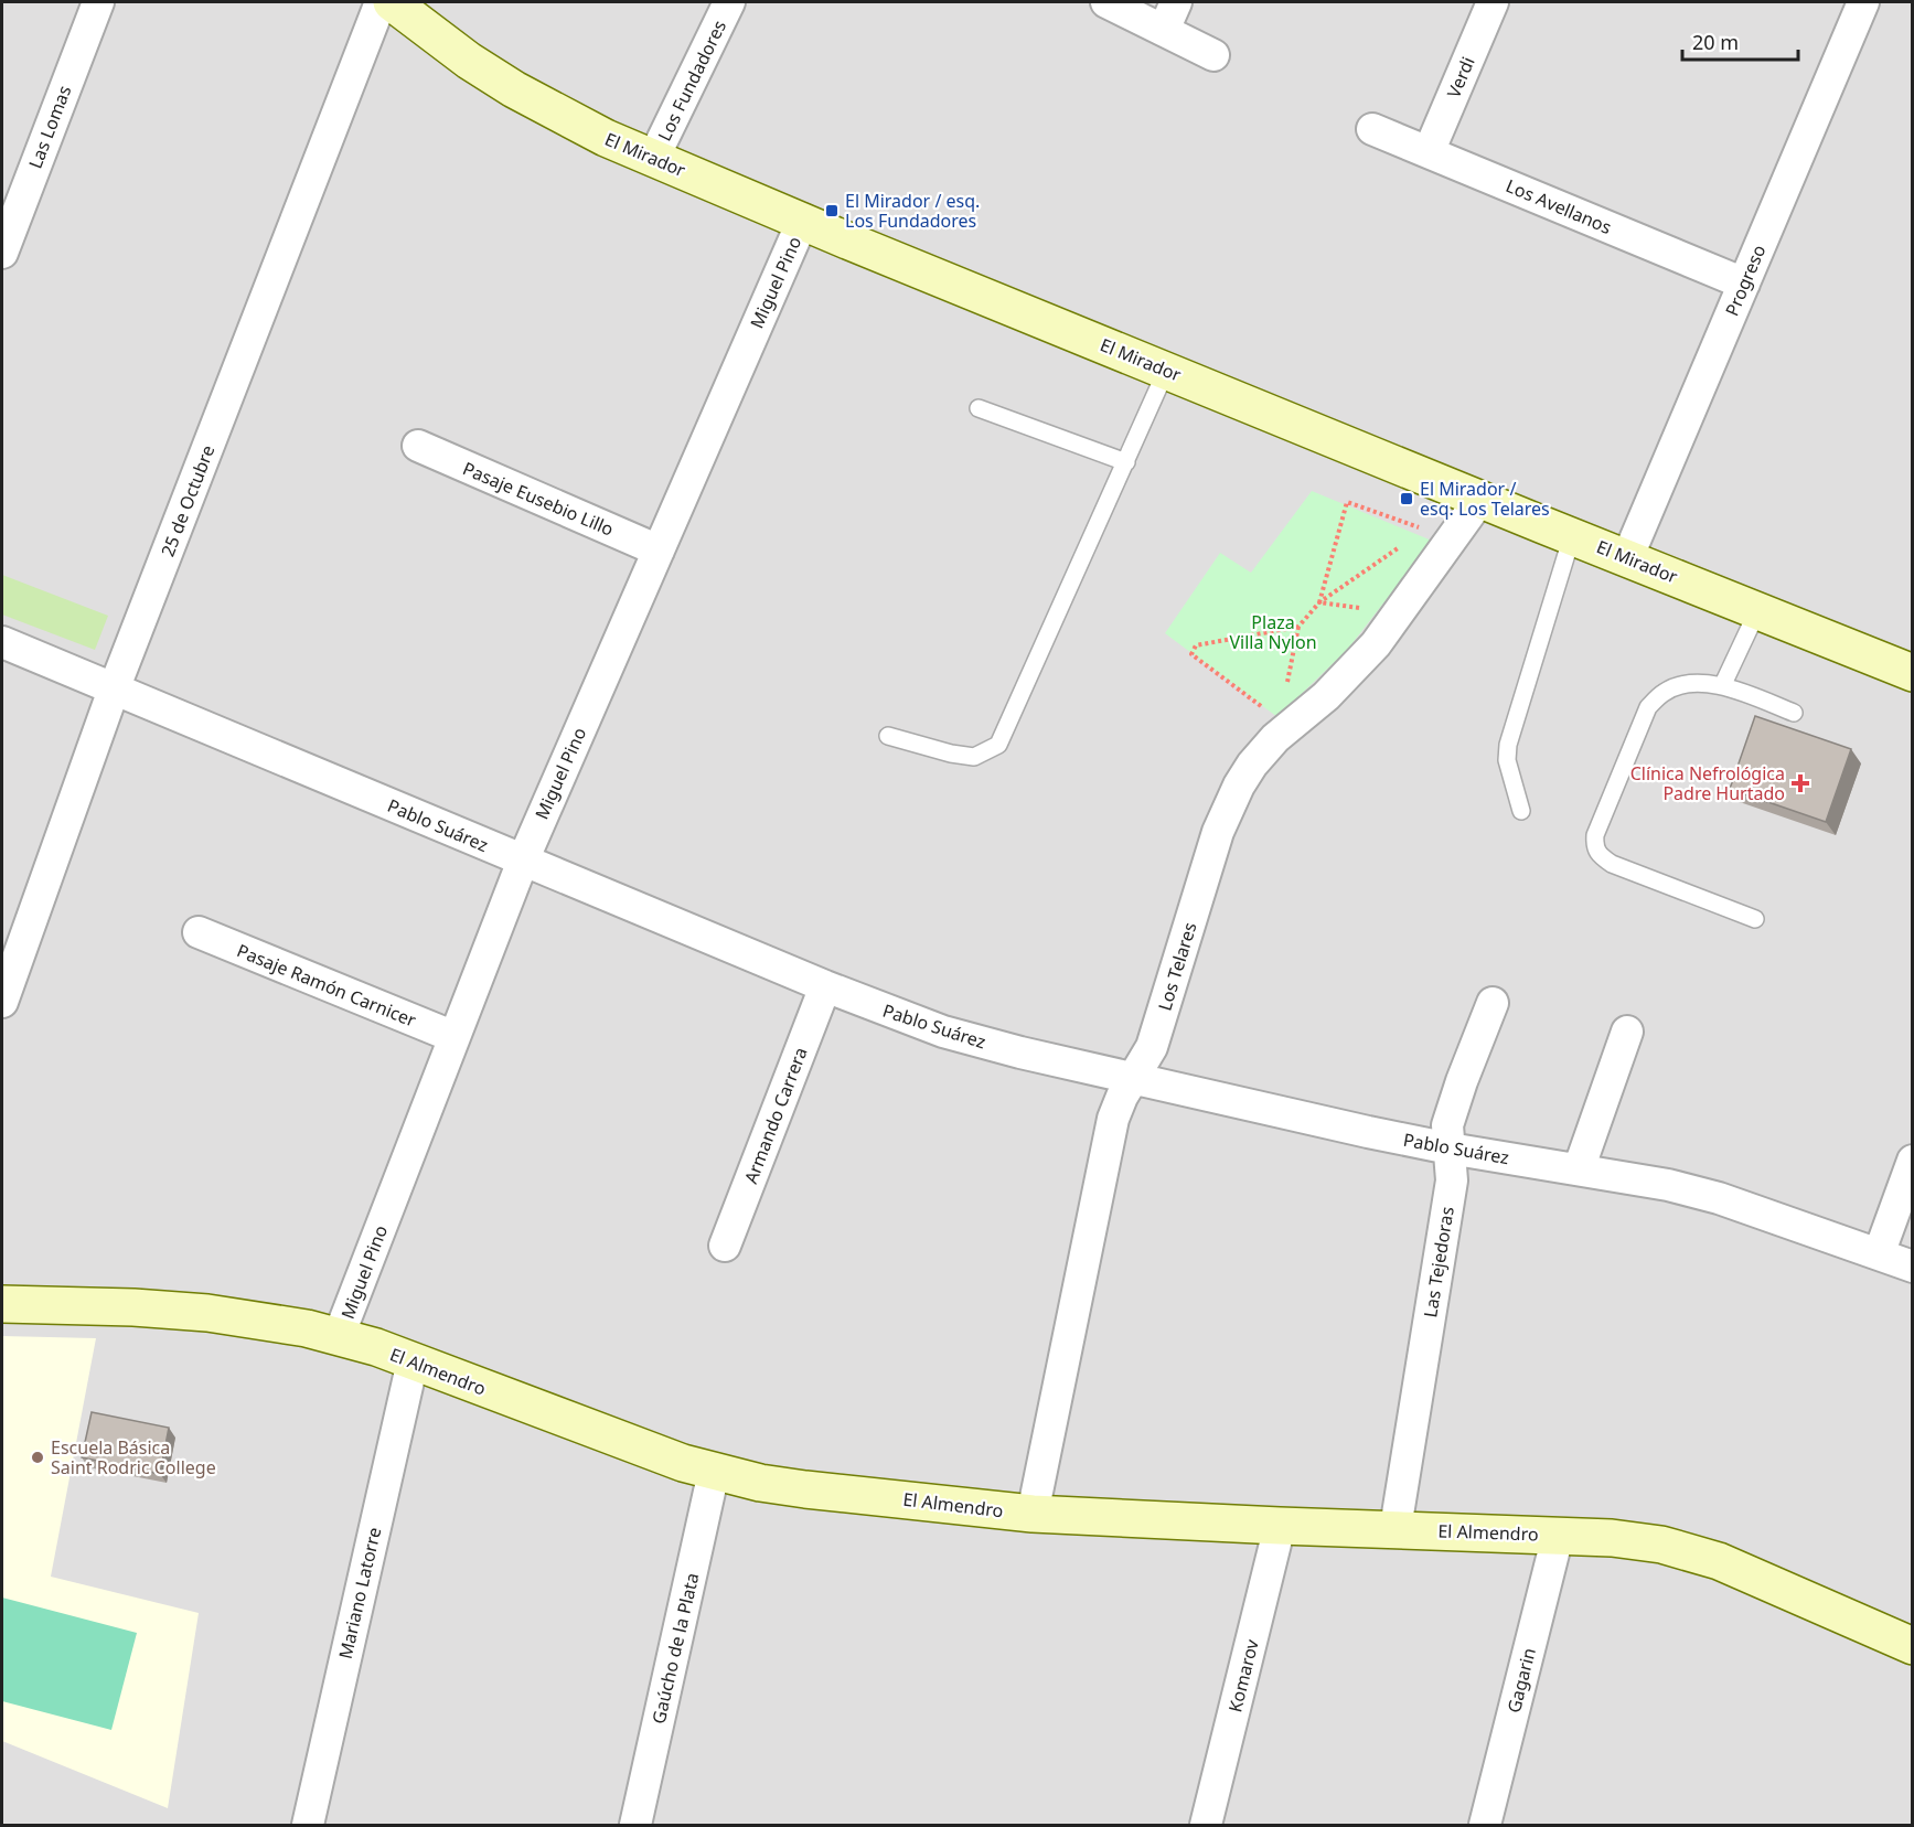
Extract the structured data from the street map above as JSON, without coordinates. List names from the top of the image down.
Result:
{
  "streets": {
    "street": [
      "Verdi",
      "Los Fundadores",
      "Las Lomas",
      "El Mirador",
      "Los Avellanos",
      "Progreso",
      "Miguel Pino",
      "Pasaje Eusebio Lillo",
      "25 de Octubre",
      "Pablo Suárez",
      "Los Telares",
      "Pasaje Ramón Carnicer",
      "Armando Carrera",
      "Las Tejedoras",
      "El Almendro",
      "Mariano Latorre",
      "Gaúcho de la Plata",
      "Komarov",
      "Gagarin"
    ]
  },
  "crossings": [
    ["Verdi", "Los Avellanos"],
    ["Los Fundadores", "El Mirador"],
    ["El Mirador", "Progreso"],
    ["El Mirador", "Miguel Pino"],
    ["El Mirador", "Los Telares"],
    ["Los Avellanos", "Progreso"],
    ["Miguel Pino", "Pasaje Eusebio Lillo"],
    ["Miguel Pino", "Pablo Suárez"],
    ["Miguel Pino", "Pasaje Ramón Carnicer"],
    ["Miguel Pino", "El Almendro"],
    ["25 de Octubre", "Pablo Suárez"],
    ["Pablo Suárez", "Los Telares"],
    ["Pablo Suárez", "Armando Carrera"],
    ["Pablo Suárez", "Las Tejedoras"],
    ["Los Telares", "El Almendro"],
    ["Las Tejedoras", "El Almendro"],
    ["El Almendro", "Mariano Latorre"],
    ["El Almendro", "Gaúcho de la Plata"],
    ["El Almendro", "Komarov"],
    ["El Almendro", "Gagarin"]
  ],
  "parks": ["Plaza Villa Nylon"],
  "places": {
    "transit": ["El Mirador / esq. Los Fundadores", "El Mirador / esq. Los Telares"],
    "health": ["Clínica Nefrológica Padre Hurtado"],
    "other": ["Escuela Básica Saint Rodric College"]
  },
  "scale_bar": "20 m"
}
